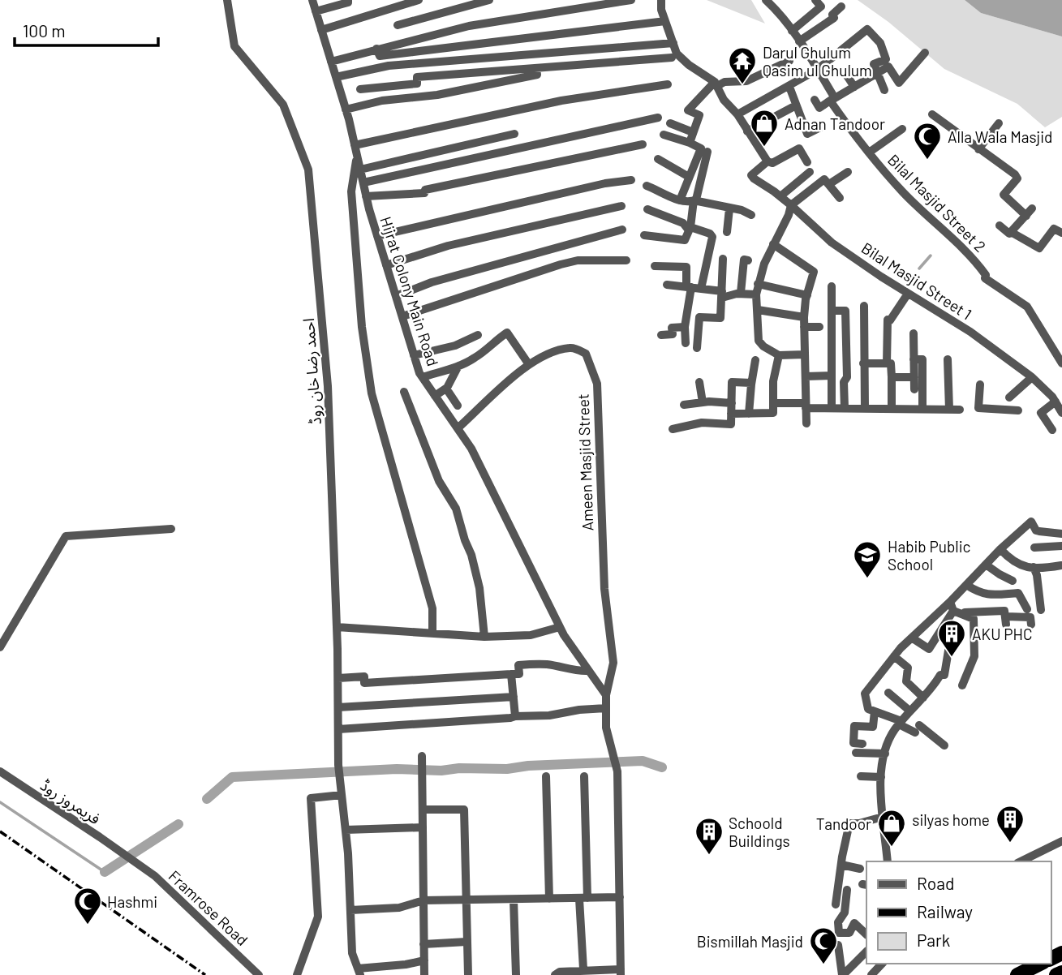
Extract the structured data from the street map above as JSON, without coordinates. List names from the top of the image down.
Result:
{
  "streets": {
    "street": [
      "Bilal Masjid Street 2",
      "Bilal Masjid Street 1",
      "Hijrat Colony Main Road",
      "احمد رضا خان روڈ",
      "Ameen Masjid Street",
      "فریمروز روڈ",
      "Framrose Road"
    ]
  },
  "crossings": [
    ["Hijrat Colony Main Road", "Ameen Masjid Street"],
    ["فریمروز روڈ", "Framrose Road"]
  ],
  "places": {
    "temple": ["Darul Ghulum Qasim ul Ghulum"],
    "shop": ["Adnan Tandoor", "Tandoor"],
    "mosque": ["Alla Wala Masjid", "Hashmi", "Bismillah Masjid"],
    "school or university": ["Habib Public School"],
    "building": ["AKU PHC", "silyas home", "Schoold Buildings"]
  },
  "legend": ["Road", "Railway", "Park"],
  "scale_bar": "100 m"
}
